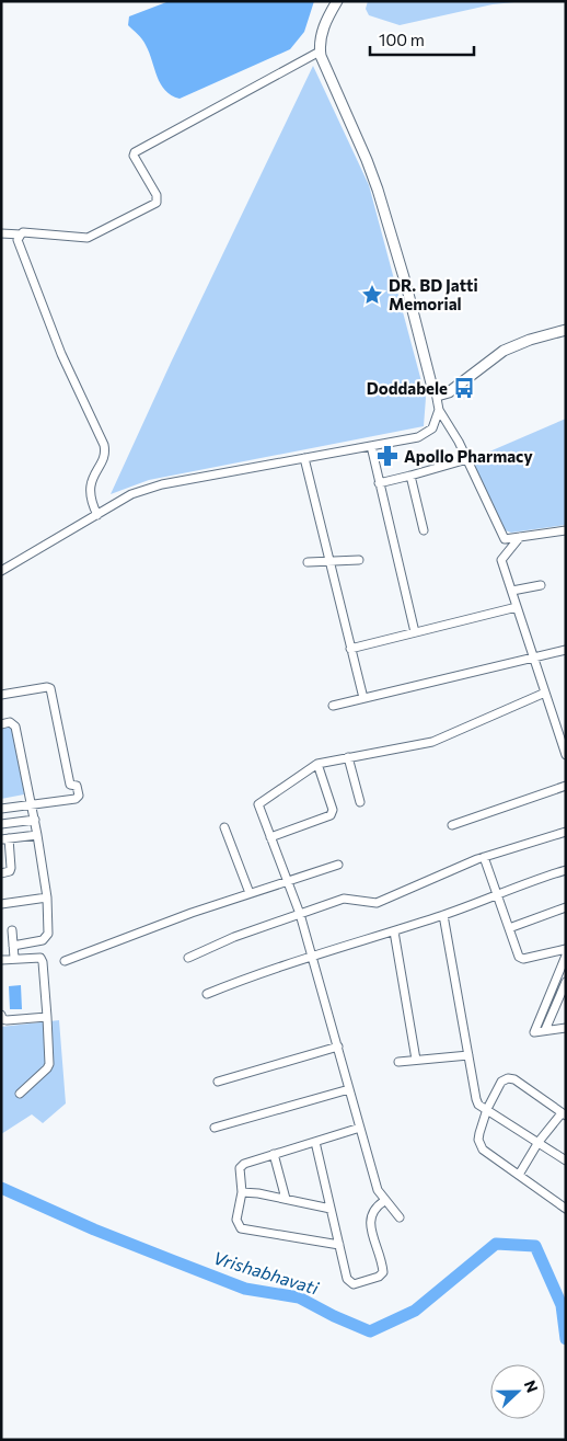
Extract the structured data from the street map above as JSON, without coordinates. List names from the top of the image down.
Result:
{
  "water": ["Vrishabhavati"],
  "places": {
    "place": ["DR. BD Jatti Memorial"],
    "bus stop": ["Doddabele"],
    "pharmacy": ["Apollo Pharmacy"]
  },
  "scale_bar": "100 m",
  "north": "right"
}
